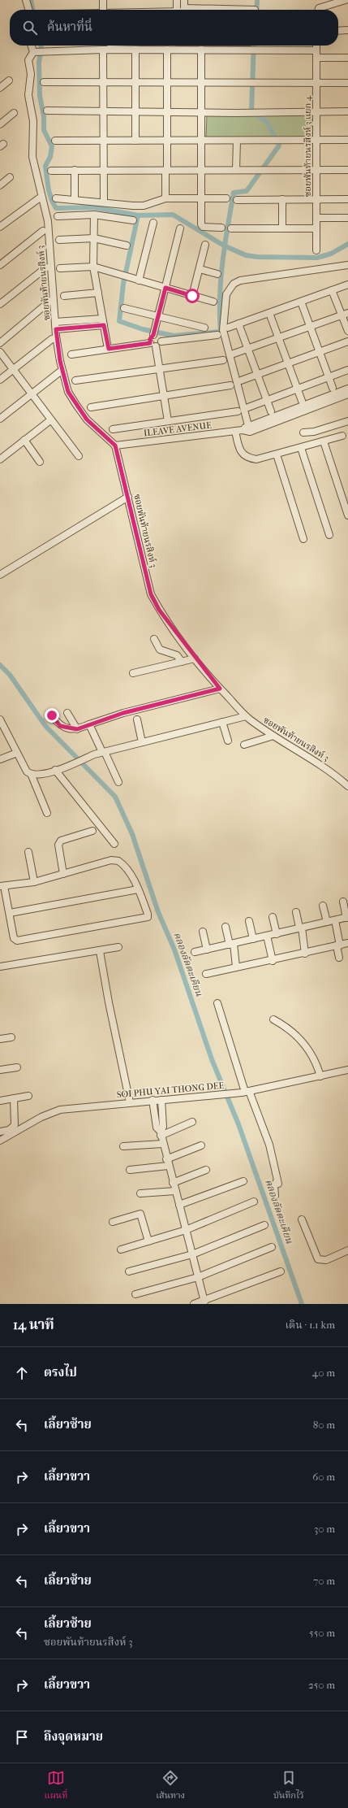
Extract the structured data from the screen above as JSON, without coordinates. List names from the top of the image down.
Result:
{
  "streets": {
    "street": [
      "ซอยพันท้ายนรสิงห์ 3 แยก 4",
      "ซอยพันท้ายนรสิงห์ 3",
      "ILEAVE AVENUE",
      "SOI PHU YAI THONG DEE"
    ]
  },
  "crossings": [
    ["ซอยพันท้ายนรสิงห์ 3", "ILEAVE AVENUE"]
  ],
  "water": ["คลองลัดตะเคียน"],
  "page": {
    "search": "ค้นหาที่นี่",
    "heading": ["14 นาที", "เดิน · 1.1 km"],
    "list": [
      ["ตรงไป", "40 m"],
      ["เลี้ยวซ้าย", "80 m"],
      ["เลี้ยวขวา", "60 m"],
      ["เลี้ยวขวา", "30 m"],
      ["เลี้ยวซ้าย", "70 m"],
      ["เลี้ยวซ้าย", "ซอยพันท้ายนรสิงห์ 3", "550 m"],
      ["เลี้ยวขวา", "250 m"],
      "ถึงจุดหมาย"
    ],
    "nav": ["แผนที่", "เส้นทาง", "บันทึกไว้"]
  }
}
